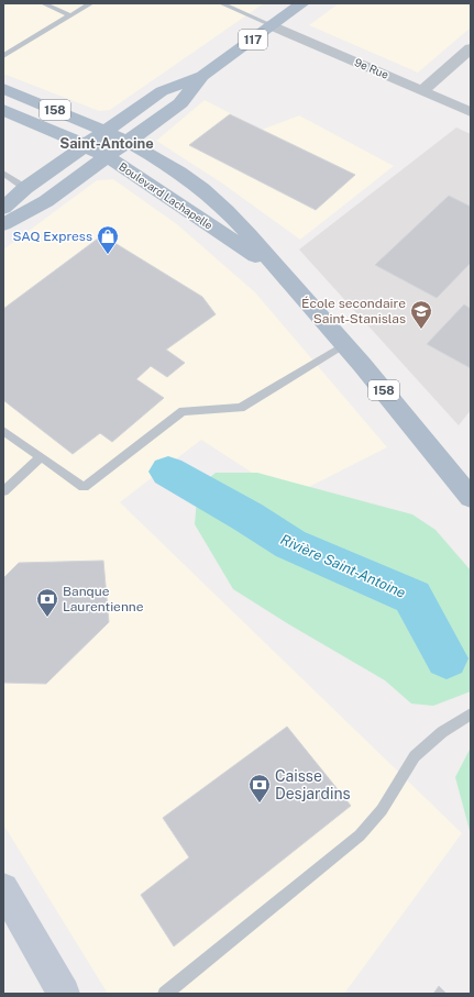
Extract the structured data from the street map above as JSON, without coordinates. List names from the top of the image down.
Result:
{
  "streets": {
    "main road": ["117", "158", "Boulevard Lachapelle"],
    "street": ["9e Rue"]
  },
  "crossings": [
    ["117", "9e Rue"],
    ["117", "Boulevard Lachapelle"]
  ],
  "districts": ["Saint-Antoine"],
  "water": ["Rivière Saint-Antoine"],
  "places": {
    "shop": ["SAQ Express"],
    "school or university": ["École secondaire Saint-Stanislas"],
    "bank": ["Banque Laurentienne", "Caisse Desjardins"]
  }
}
